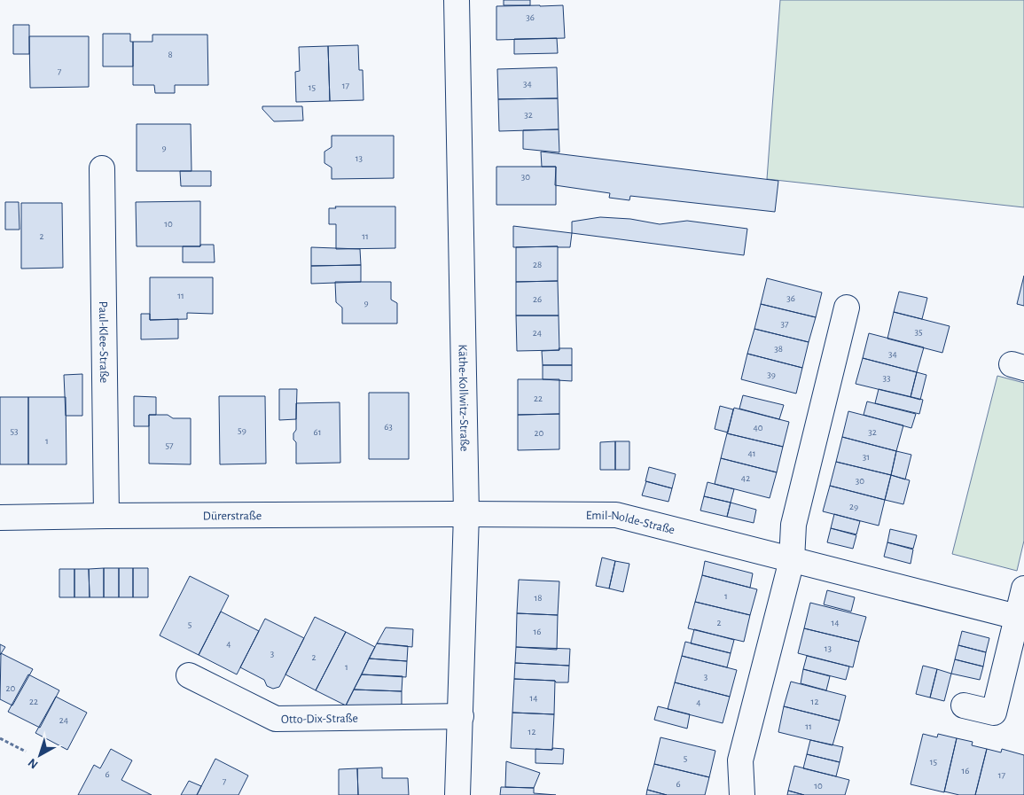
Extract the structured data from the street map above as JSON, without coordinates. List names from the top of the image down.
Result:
{
  "streets": {
    "street": [
      "Paul-Klee-Straße",
      "Käthe-Kollwitz-Straße",
      "Dürerstraße",
      "Emil-Nolde-Straße",
      "Otto-Dix-Straße"
    ]
  },
  "crossings": [
    ["Paul-Klee-Straße", "Dürerstraße"],
    ["Käthe-Kollwitz-Straße", "Dürerstraße"],
    ["Käthe-Kollwitz-Straße", "Emil-Nolde-Straße"],
    ["Käthe-Kollwitz-Straße", "Otto-Dix-Straße"],
    ["Dürerstraße", "Emil-Nolde-Straße"]
  ],
  "house_numbers": [
    "36",
    "8",
    "7",
    "34",
    "17",
    "15",
    "32",
    "9",
    "13",
    "30",
    "10",
    "2",
    "11",
    "28",
    "11",
    "36",
    "26",
    "9",
    "37",
    "35",
    "24",
    "38",
    "34",
    "39",
    "33",
    "22",
    "63",
    "40",
    "59",
    "53",
    "61",
    "32",
    "20",
    "1",
    "57",
    "41",
    "31",
    "42",
    "30",
    "29",
    "1",
    "18",
    "2",
    "14",
    "5",
    "16",
    "4",
    "13",
    "3",
    "2",
    "1",
    "3",
    "20",
    "14",
    "22",
    "12",
    "4",
    "24",
    "11",
    "12",
    "5",
    "15",
    "16",
    "6",
    "17",
    "7",
    "6",
    "10"
  ],
  "north": "bottom left"
}
